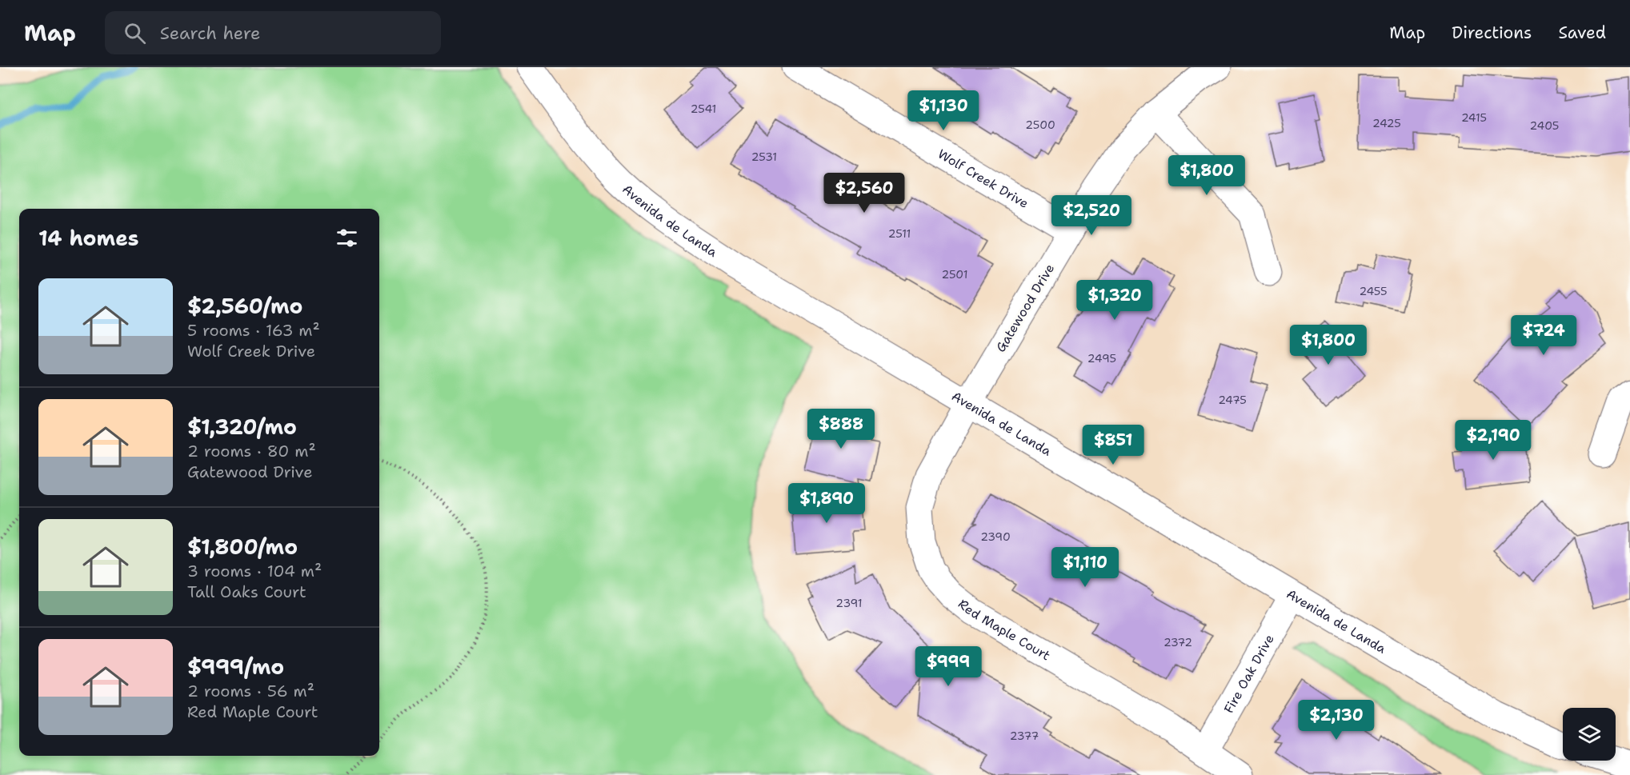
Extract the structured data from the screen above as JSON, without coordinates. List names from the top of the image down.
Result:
{
  "streets": {
    "street": [
      "Wolf Creek Drive",
      "Avenida de Landa",
      "Gatewood Drive",
      "Red Maple Court",
      "Fire Oak Drive"
    ]
  },
  "crossings": [
    ["Wolf Creek Drive", "Gatewood Drive"],
    ["Avenida de Landa", "Gatewood Drive"],
    ["Avenida de Landa", "Red Maple Court"],
    ["Avenida de Landa", "Fire Oak Drive"],
    ["Gatewood Drive", "Red Maple Court"],
    ["Red Maple Court", "Fire Oak Drive"]
  ],
  "house_numbers": [
    "2541",
    "2415",
    "2425",
    "2500",
    "2405",
    "2531",
    "2511",
    "2501",
    "2455",
    "2495",
    "2475",
    "2390",
    "2391",
    "2372",
    "2377"
  ],
  "page": {
    "header": "Map",
    "search": "Search here",
    "nav": ["Map", "Directions", "Saved"],
    "price": [
      "$1,130",
      "$1,800",
      "$2,560",
      "$2,520",
      "$1,320",
      "$724",
      "$1,800",
      "$888",
      "$2,190",
      "$851",
      "$1,890",
      "$1,110",
      "$999",
      "$2,130"
    ],
    "heading": "14 homes",
    "list": [
      {
        "name": "$2,560/mo",
        "note": "5 rooms · 163 m² · Wolf Creek Drive"
      },
      {
        "name": "$1,320/mo",
        "note": "2 rooms · 80 m² · Gatewood Drive"
      },
      {
        "name": "$1,800/mo",
        "note": "3 rooms · 104 m² · Tall Oaks Court"
      },
      {
        "name": "$999/mo",
        "note": "2 rooms · 56 m² · Red Maple Court"
      }
    ]
  }
}
